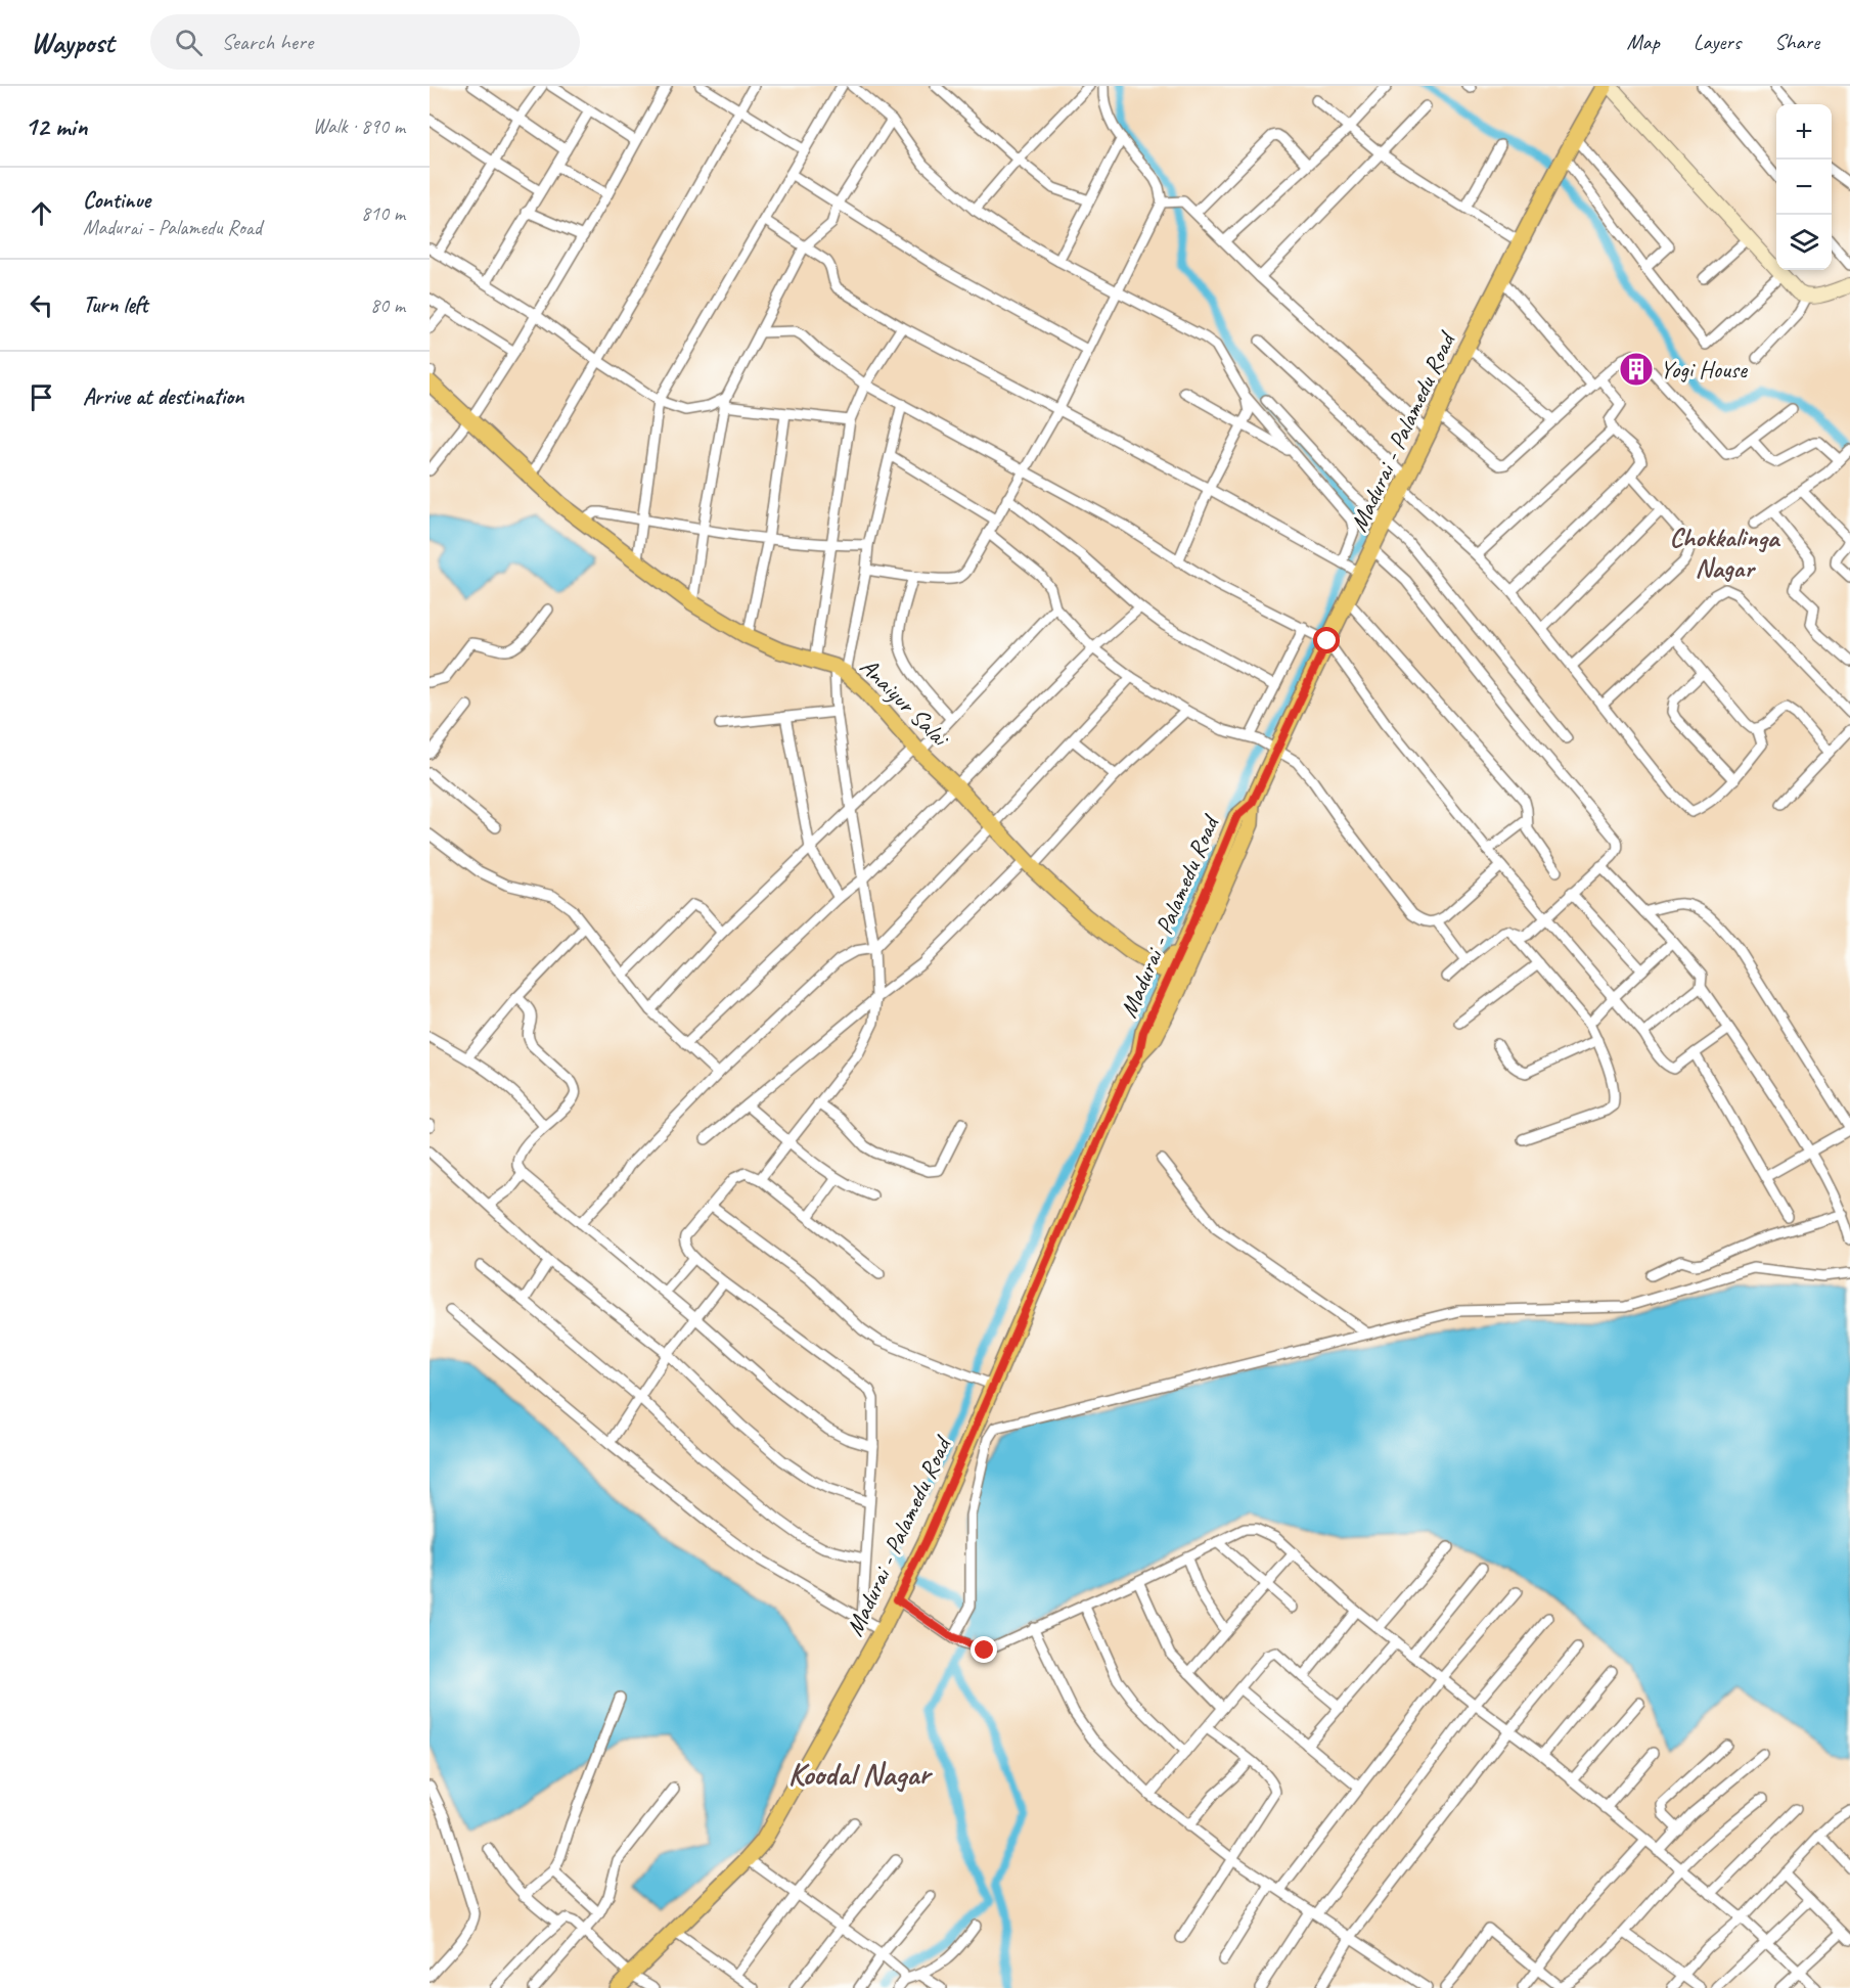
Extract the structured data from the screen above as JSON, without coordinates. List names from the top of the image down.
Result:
{
  "streets": {
    "main road": ["Madurai - Palamedu Road", "Anaiyur Salai"]
  },
  "crossings": [
    ["Madurai - Palamedu Road", "Anaiyur Salai"]
  ],
  "districts": ["Chokkalinga Nagar", "Koodal Nagar"],
  "places": {
    "building": ["Yogi House"]
  },
  "page": {
    "header": "Waypost",
    "search": "Search here",
    "nav": ["Map", "Layers", "Share"],
    "heading": ["12 min", "Walk · 890 m"],
    "map_buttons": ["+", "−"],
    "list": [
      ["Continue", "Madurai - Palamedu Road", "810 m"],
      ["Turn left", "80 m"],
      "Arrive at destination"
    ]
  }
}
